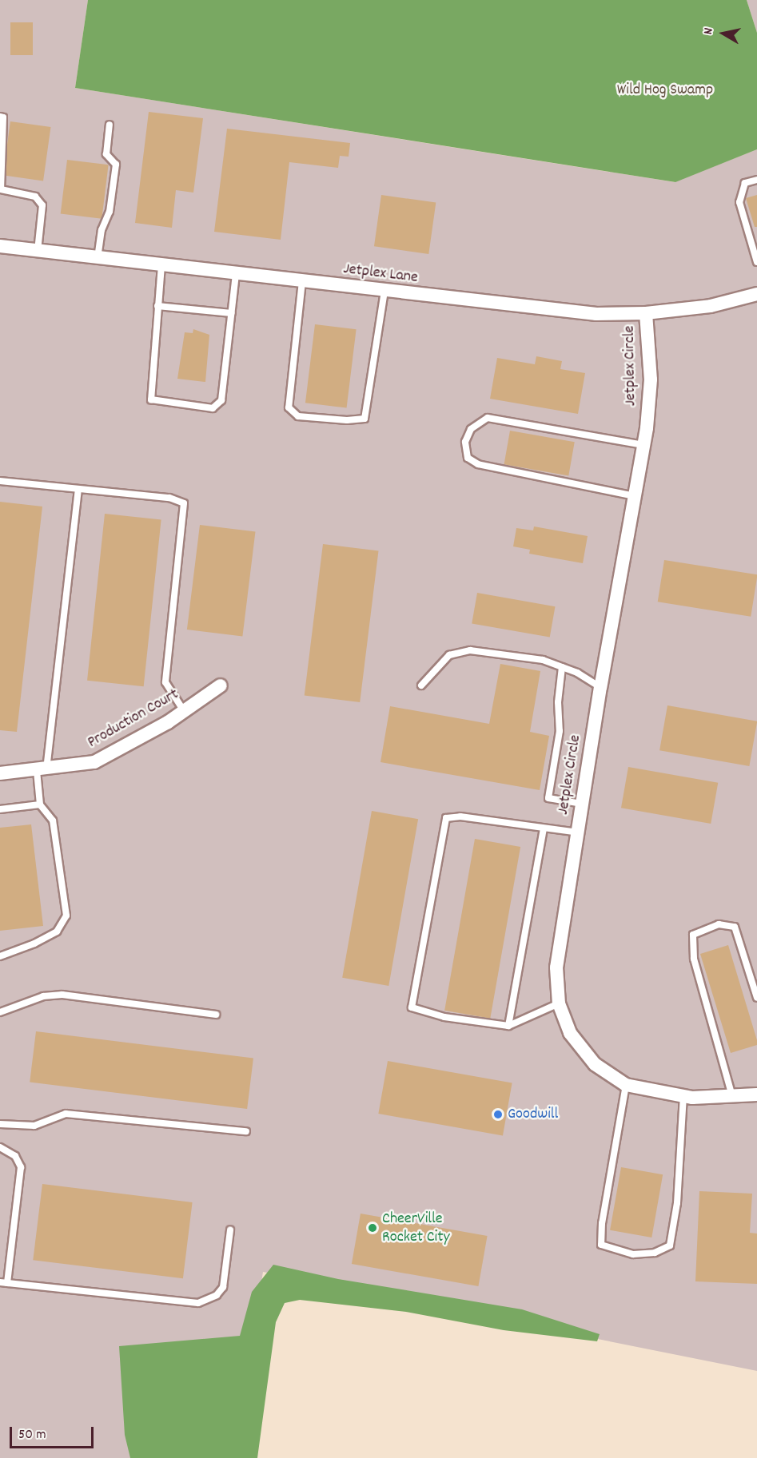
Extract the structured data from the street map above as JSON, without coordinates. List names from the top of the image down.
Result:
{
  "streets": {
    "street": ["Jetplex Lane", "Jetplex Circle", "Production Court"]
  },
  "crossings": [
    ["Jetplex Lane", "Jetplex Circle"]
  ],
  "parks": ["Wild Hog Swamp"],
  "places": ["Goodwill", "CheerVille Rocket City"],
  "scale_bar": "50 m",
  "north": "left"
}
